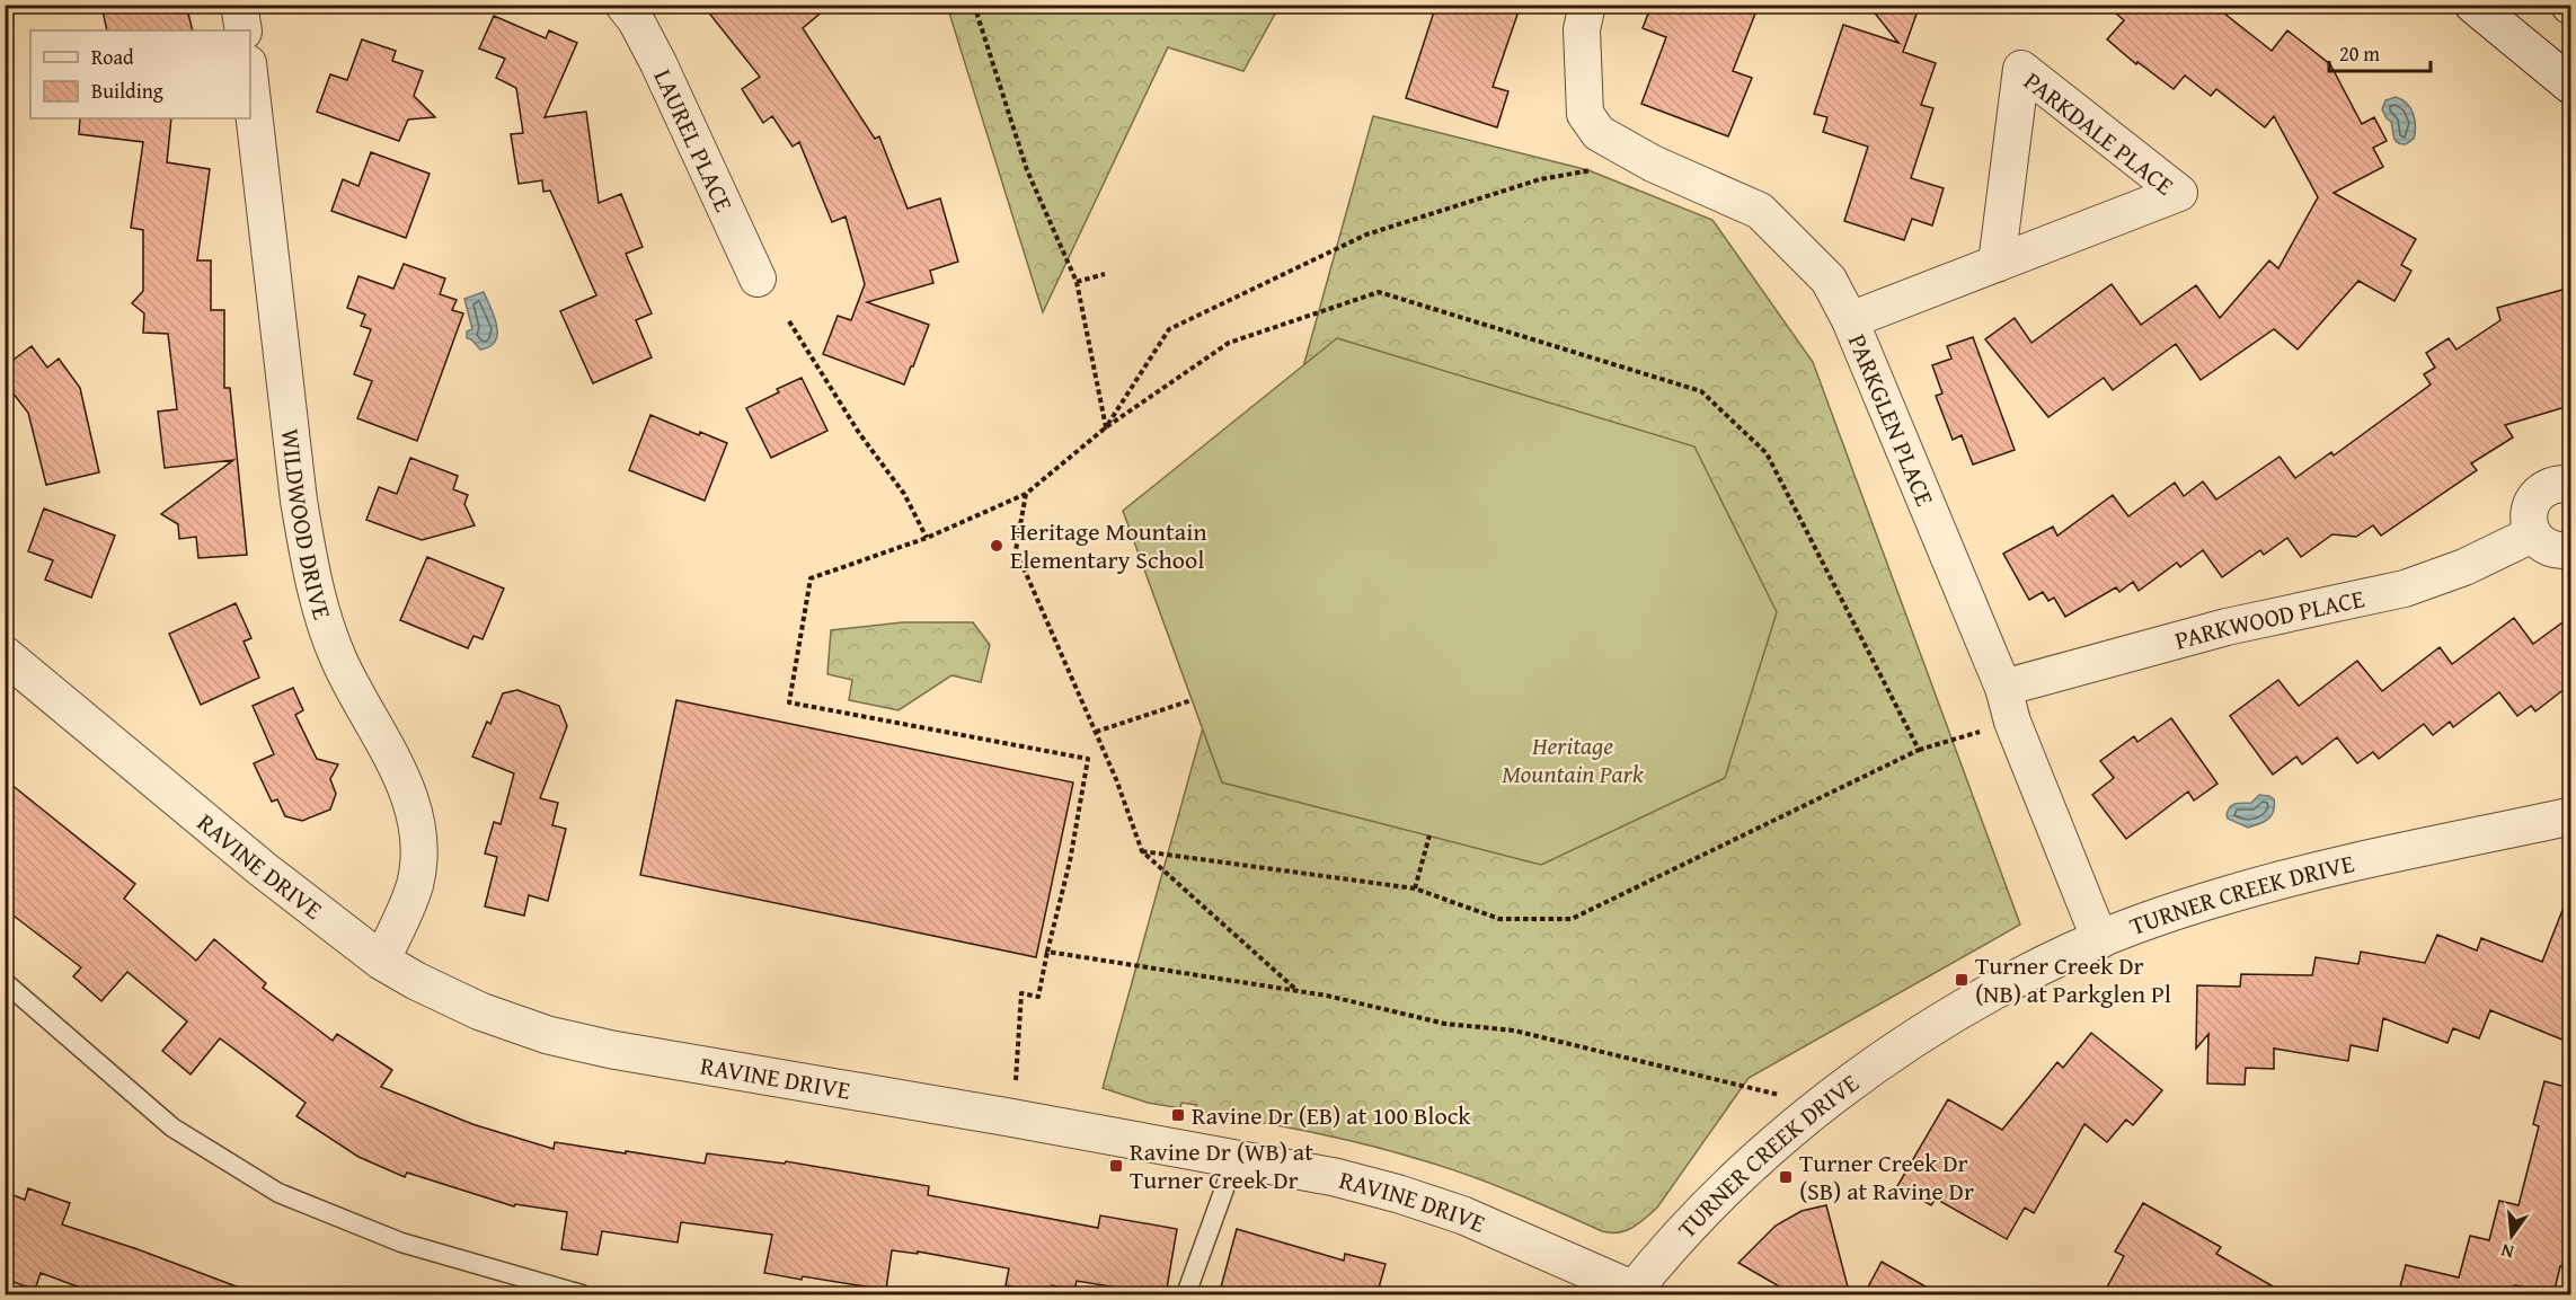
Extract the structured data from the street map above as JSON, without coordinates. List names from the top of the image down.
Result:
{
  "streets": {
    "street": [
      "PARKDALE PLACE",
      "LAUREL PLACE",
      "PARKGLEN PLACE",
      "WILDWOOD DRIVE",
      "PARKWOOD PLACE",
      "RAVINE DRIVE",
      "TURNER CREEK DRIVE"
    ]
  },
  "crossings": [
    ["PARKDALE PLACE", "PARKGLEN PLACE"],
    ["PARKGLEN PLACE", "PARKWOOD PLACE"],
    ["PARKGLEN PLACE", "TURNER CREEK DRIVE"],
    ["WILDWOOD DRIVE", "RAVINE DRIVE"],
    ["RAVINE DRIVE", "TURNER CREEK DRIVE"]
  ],
  "parks": ["Heritage Mountain Park"],
  "places": {
    "other": ["Heritage Mountain Elementary School"],
    "transit": [
      "Turner Creek Dr (NB) at Parkglen Pl",
      "Ravine Dr (EB) at 100 Block",
      "Ravine Dr (WB) at Turner Creek Dr",
      "Turner Creek Dr (SB) at Ravine Dr"
    ]
  },
  "legend": ["Road", "Building"],
  "scale_bar": "20 m",
  "north": "bottom"
}
